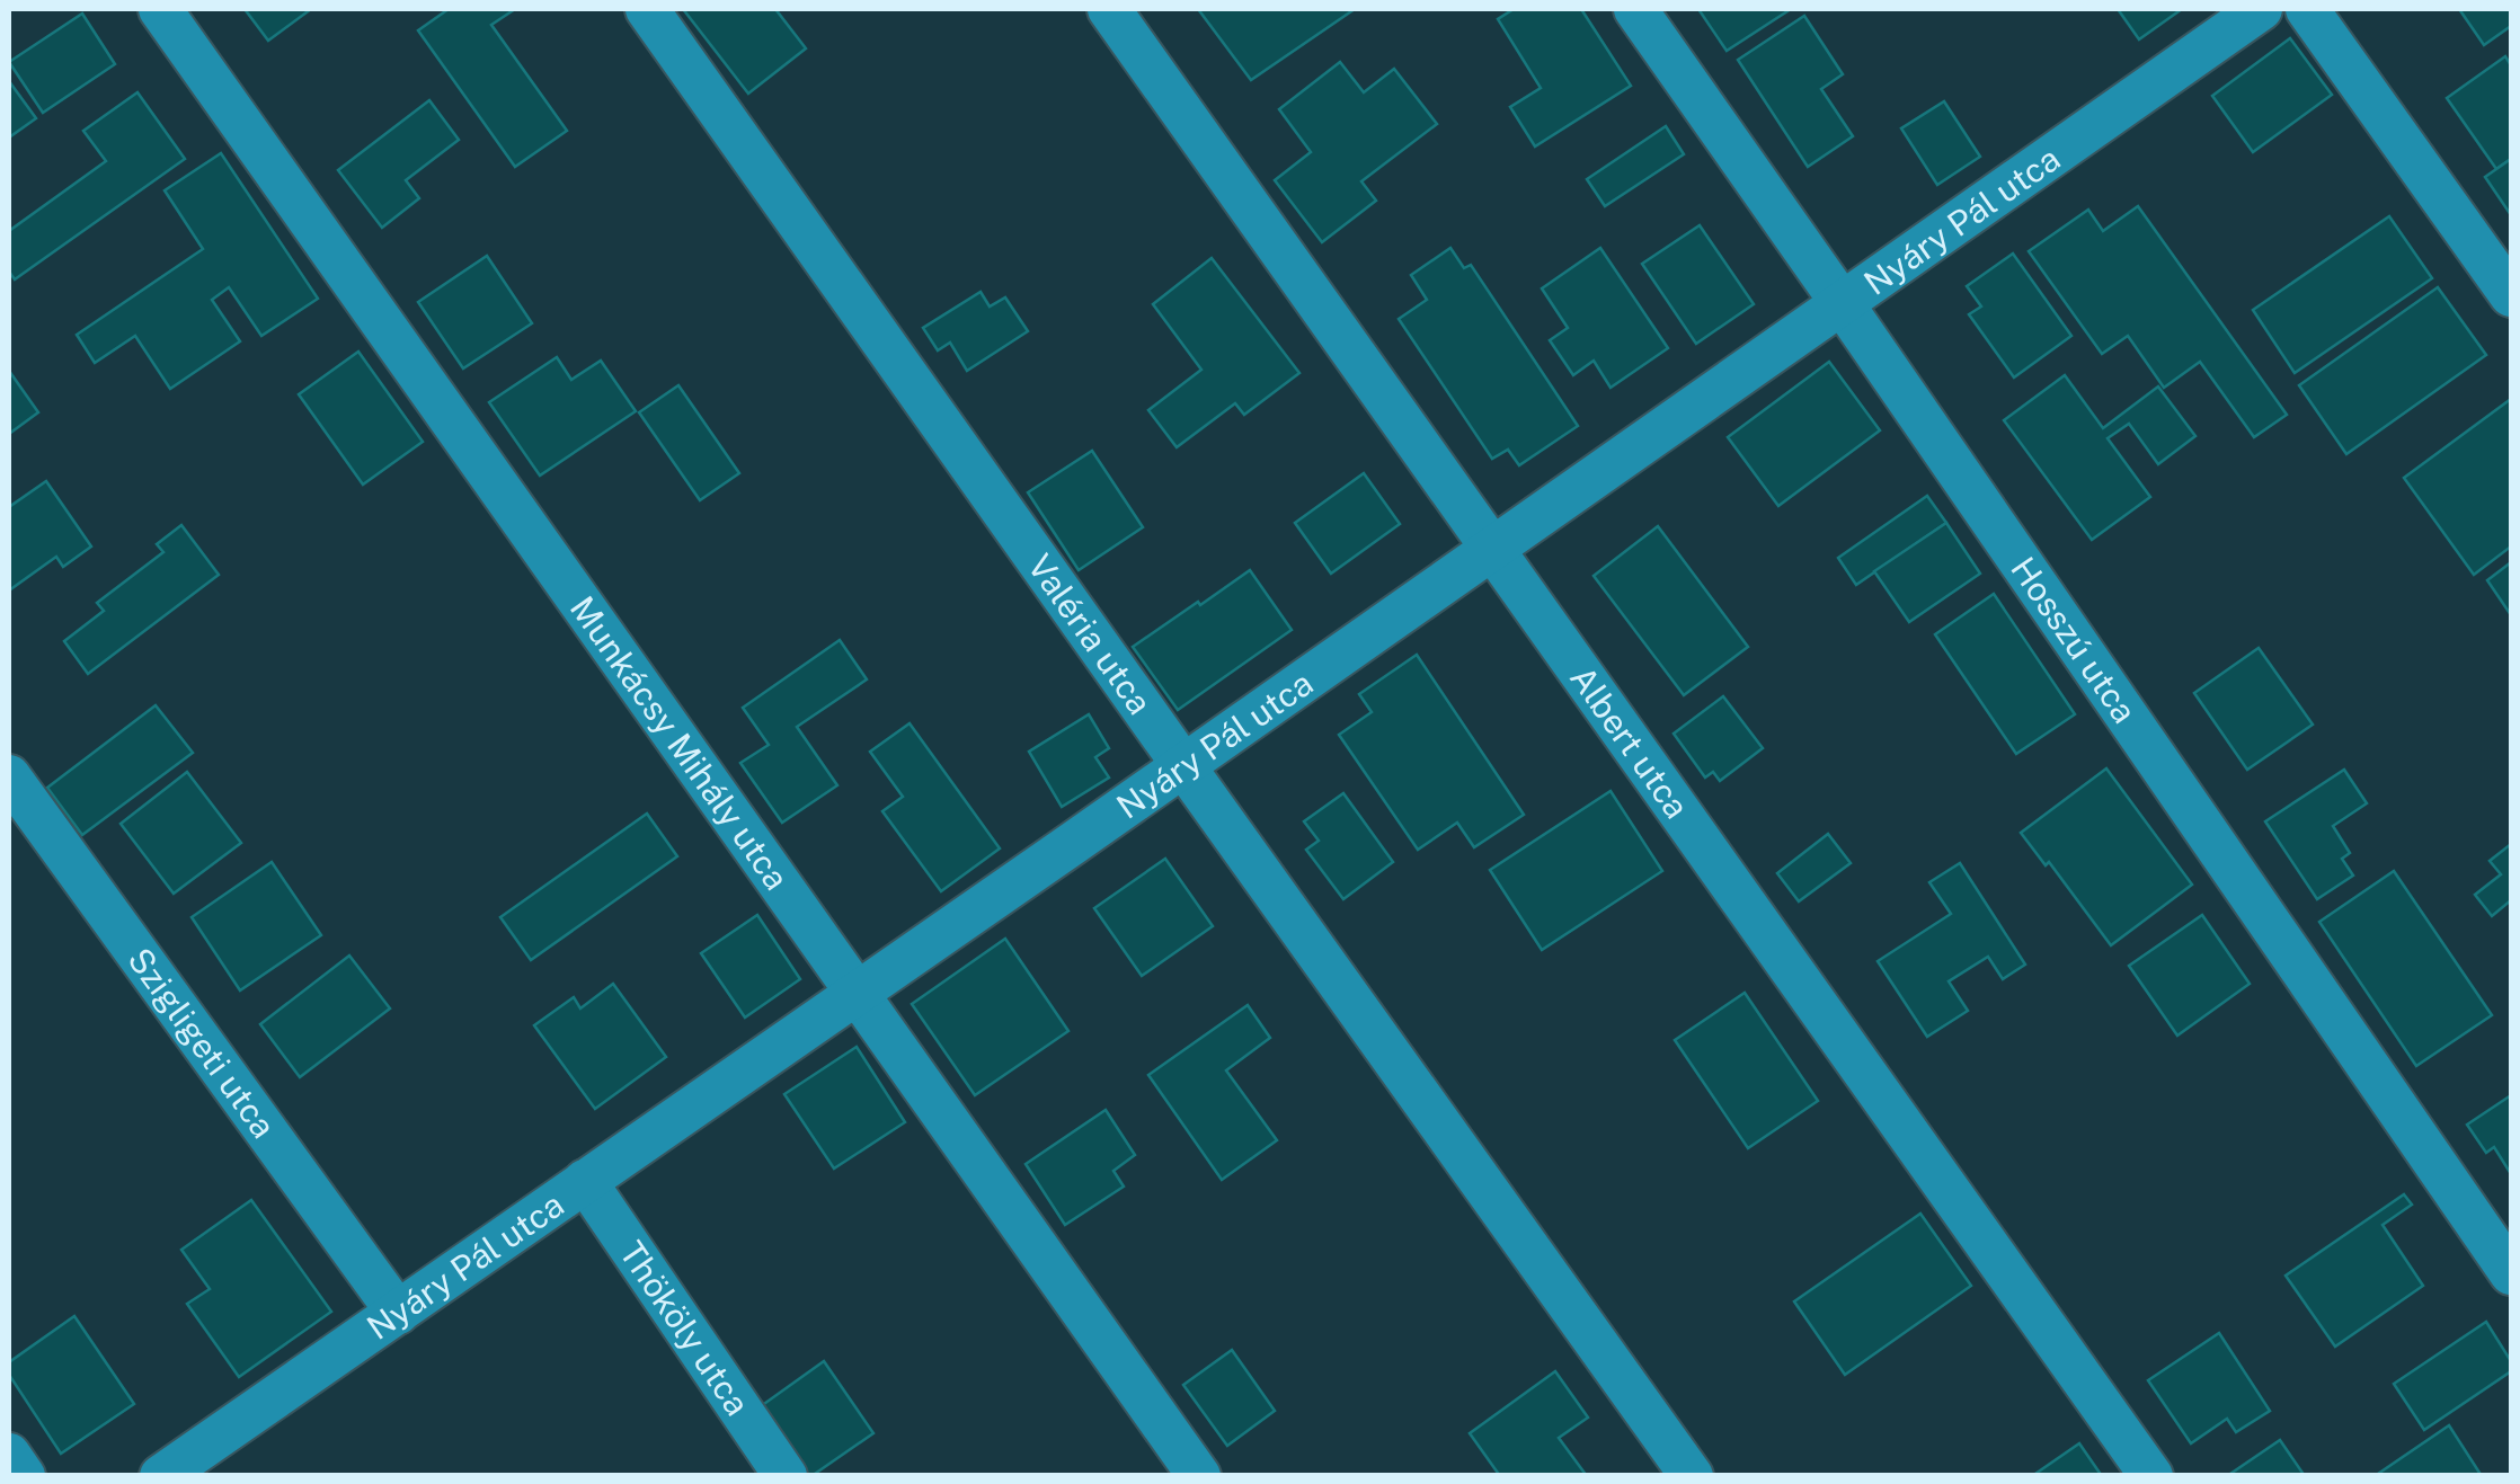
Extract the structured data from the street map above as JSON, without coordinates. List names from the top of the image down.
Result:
{
  "streets": {
    "street": [
      "Nyáry Pál utca",
      "Valéria utca",
      "Hosszú utca",
      "Munkácsy Mihály utca",
      "Albert utca",
      "Szigligeti utca",
      "Thököly utca"
    ]
  },
  "crossings": [
    ["Nyáry Pál utca", "Valéria utca"],
    ["Nyáry Pál utca", "Hosszú utca"],
    ["Nyáry Pál utca", "Munkácsy Mihály utca"],
    ["Nyáry Pál utca", "Albert utca"],
    ["Nyáry Pál utca", "Szigligeti utca"],
    ["Nyáry Pál utca", "Thököly utca"]
  ]
}
